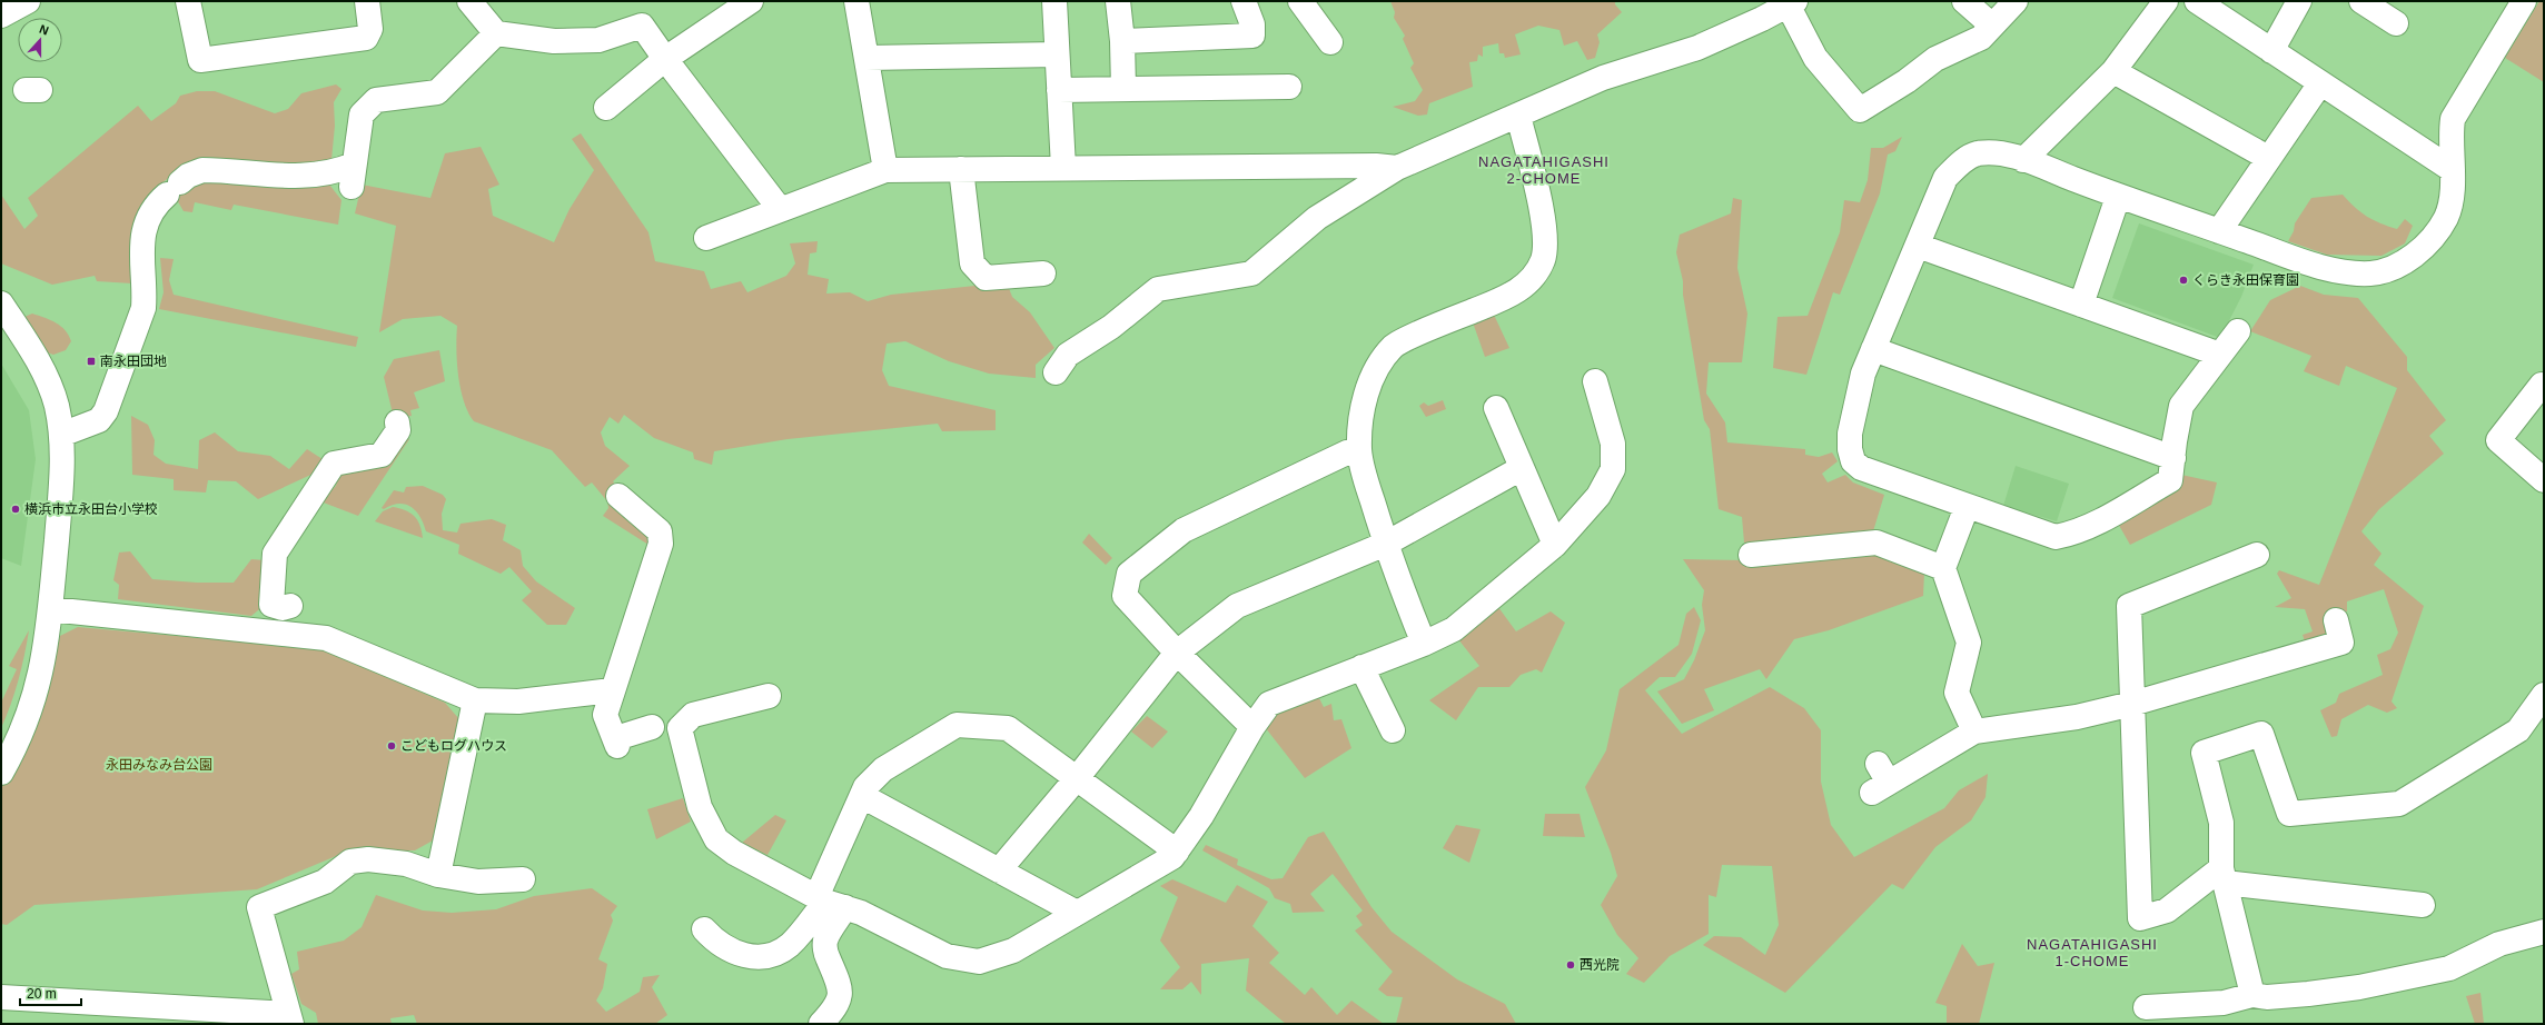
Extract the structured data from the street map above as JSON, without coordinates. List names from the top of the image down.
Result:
{
  "districts": ["NAGATAHIGASHI 2-CHOME", "NAGATAHIGASHI 1-CHOME"],
  "parks": ["永田みなみ台公園"],
  "places": {
    "other": [
      "くらき永田保育園",
      "横浜市立永田台小学校",
      "こどもログハウス",
      "西光院"
    ],
    "transit": ["南永田団地"]
  },
  "scale_bar": "20 m",
  "north": "top"
}
